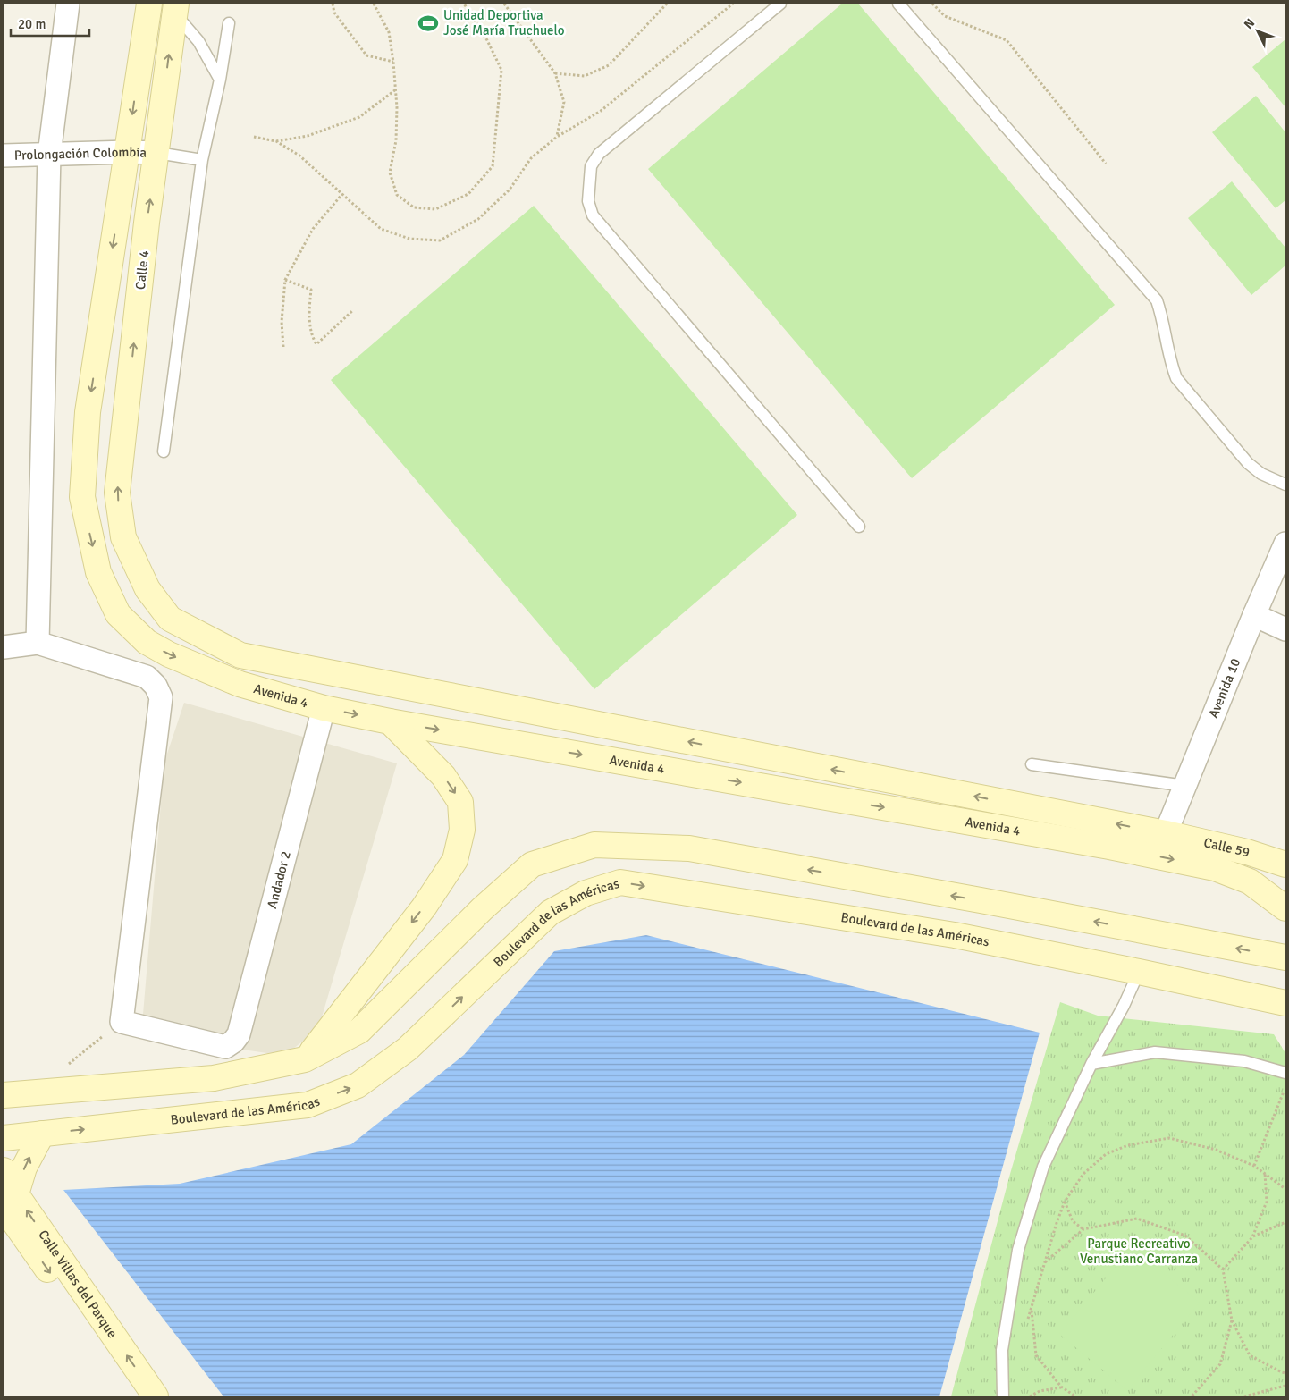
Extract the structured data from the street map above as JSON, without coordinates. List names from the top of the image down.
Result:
{
  "streets": {
    "main road": [
      "Calle 4",
      "Avenida 4",
      "Calle 59",
      "Boulevard de las Américas",
      "Calle Villas del Parque"
    ],
    "street": ["Prolongación Colombia", "Avenida 10", "Andador 2"]
  },
  "crossings": [
    ["Prolongación Colombia", "Calle 4"],
    ["Prolongación Colombia", "Avenida 4"],
    ["Calle 4", "Avenida 4"],
    ["Avenida 10", "Avenida 4"],
    ["Avenida 10", "Calle 59"],
    ["Avenida 4", "Calle 59"],
    ["Avenida 4", "Andador 2"]
  ],
  "one_way": ["Calle 4"],
  "parks": ["Parque Recreativo Venustiano Carranza"],
  "places": {
    "sports": ["Unidad Deportiva José María Truchuelo"]
  },
  "scale_bar": "20 m",
  "north": "top left"
}
